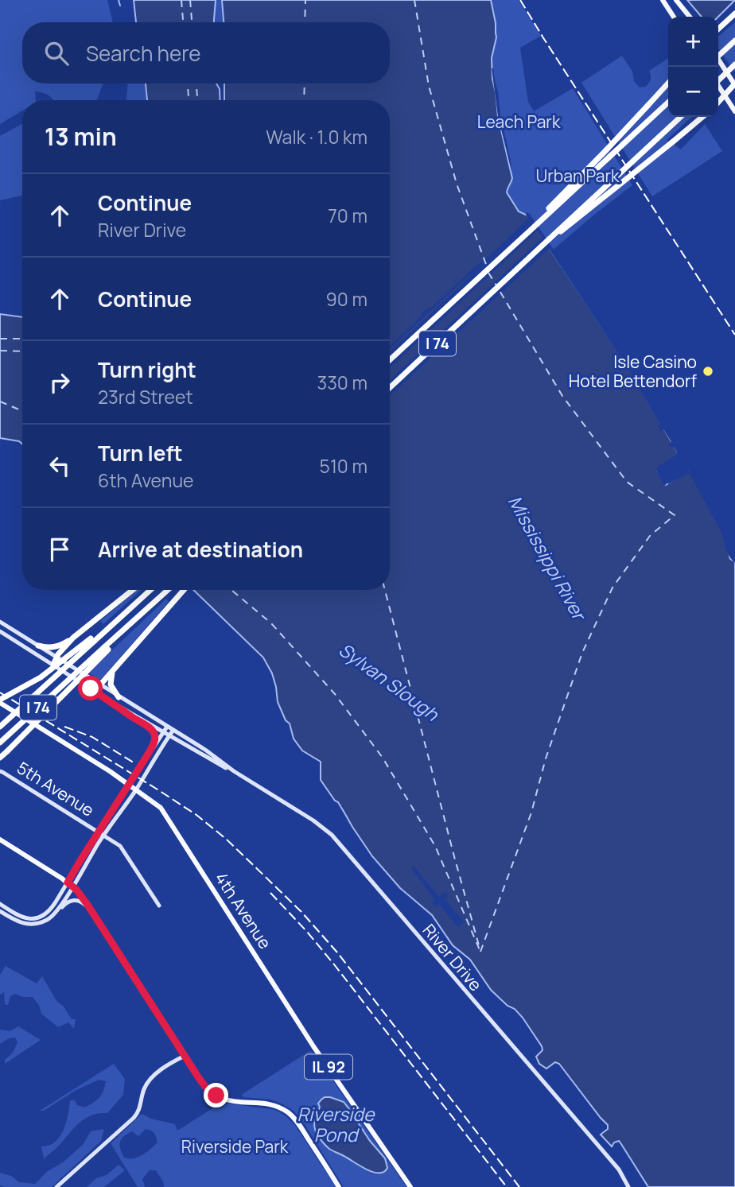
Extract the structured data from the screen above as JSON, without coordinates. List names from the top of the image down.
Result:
{
  "streets": {
    "highway": ["I 74"],
    "main road": ["4th Avenue", "IL 92"],
    "street": ["5th Avenue", "River Drive"]
  },
  "water": ["Mississippi River", "Sylvan Slough", "Riverside Pond"],
  "parks": ["Leach Park", "Urban Park", "Riverside Park"],
  "places": ["Isle Casino Hotel Bettendorf"],
  "page": {
    "map_buttons": ["+", "−"],
    "search": "Search here",
    "heading": ["13 min", "Walk · 1.0 km"],
    "list": [
      ["Continue", "River Drive", "70 m"],
      ["Continue", "90 m"],
      ["Turn right", "23rd Street", "330 m"],
      ["Turn left", "6th Avenue", "510 m"],
      "Arrive at destination"
    ]
  }
}
